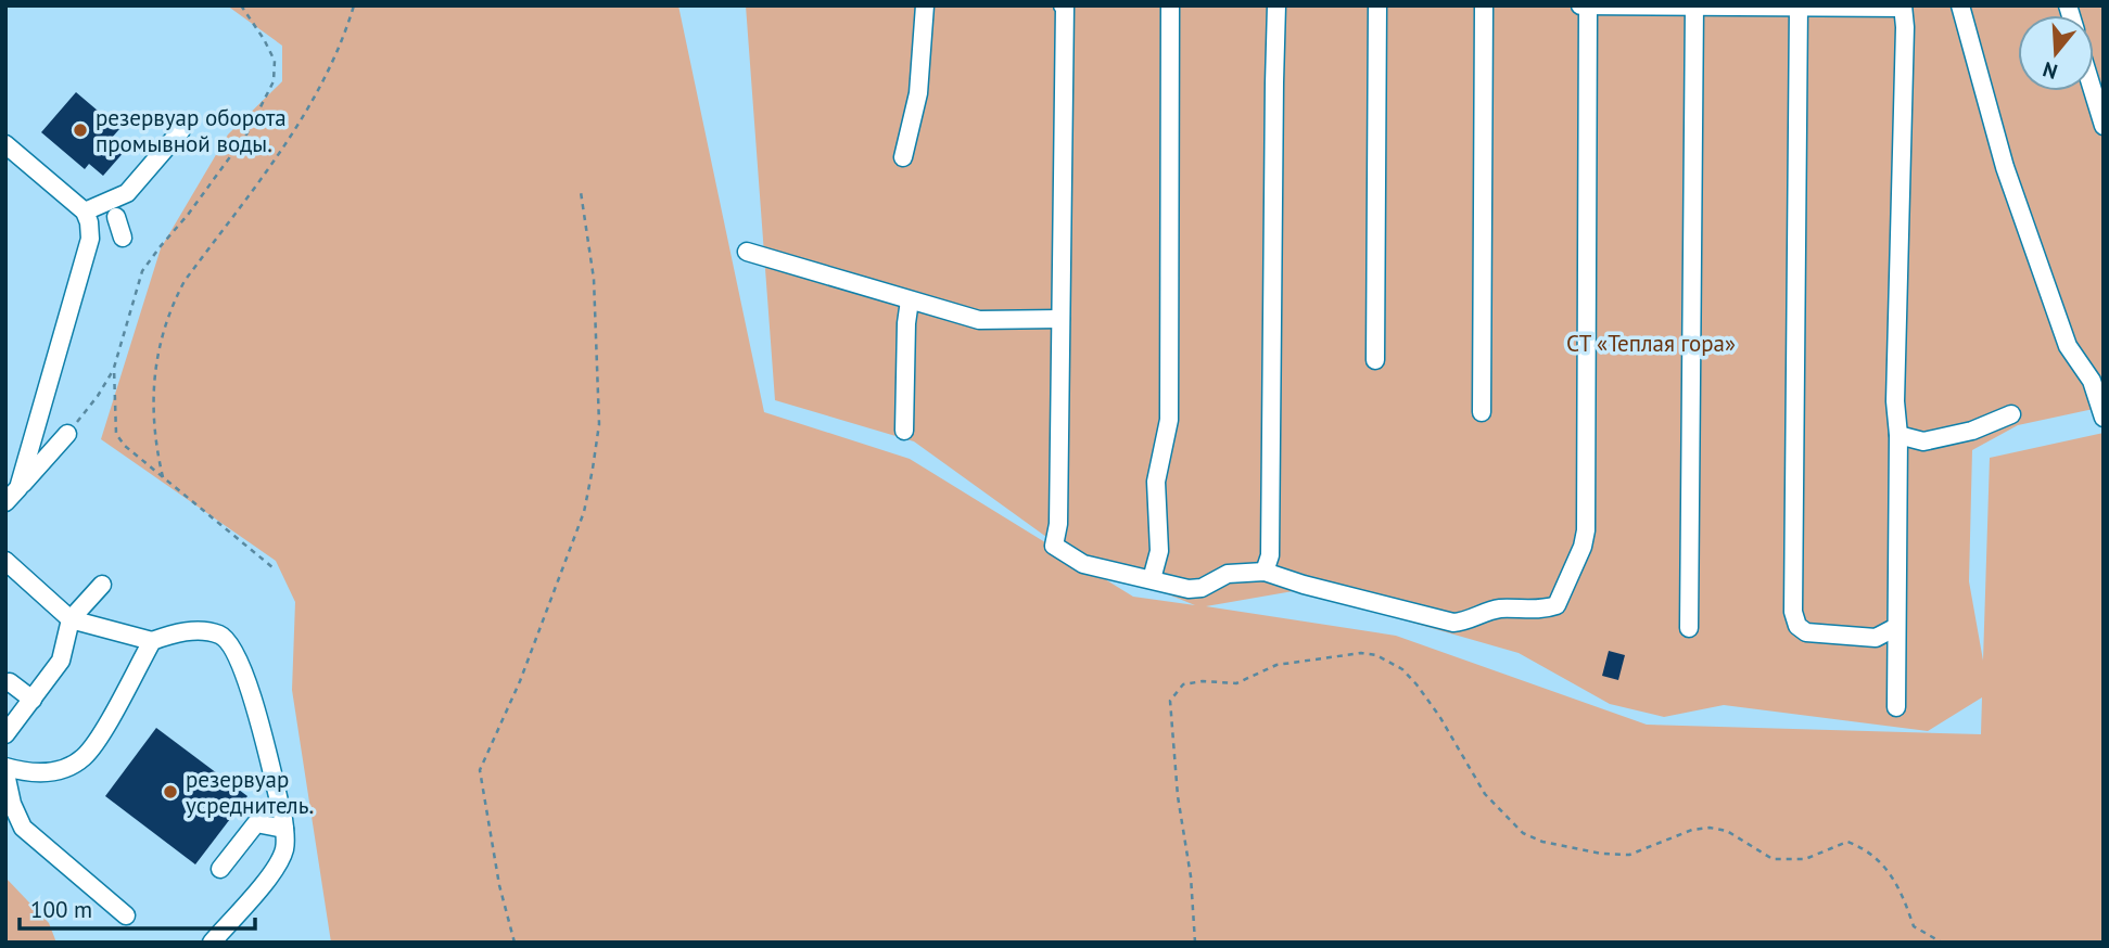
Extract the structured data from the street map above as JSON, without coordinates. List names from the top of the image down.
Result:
{
  "parks": ["СТ «Теплая гора»"],
  "places": ["резервуар оборота промывной воды.", "резервуар усреднитель."],
  "scale_bar": "100 m",
  "north": "bottom"
}
